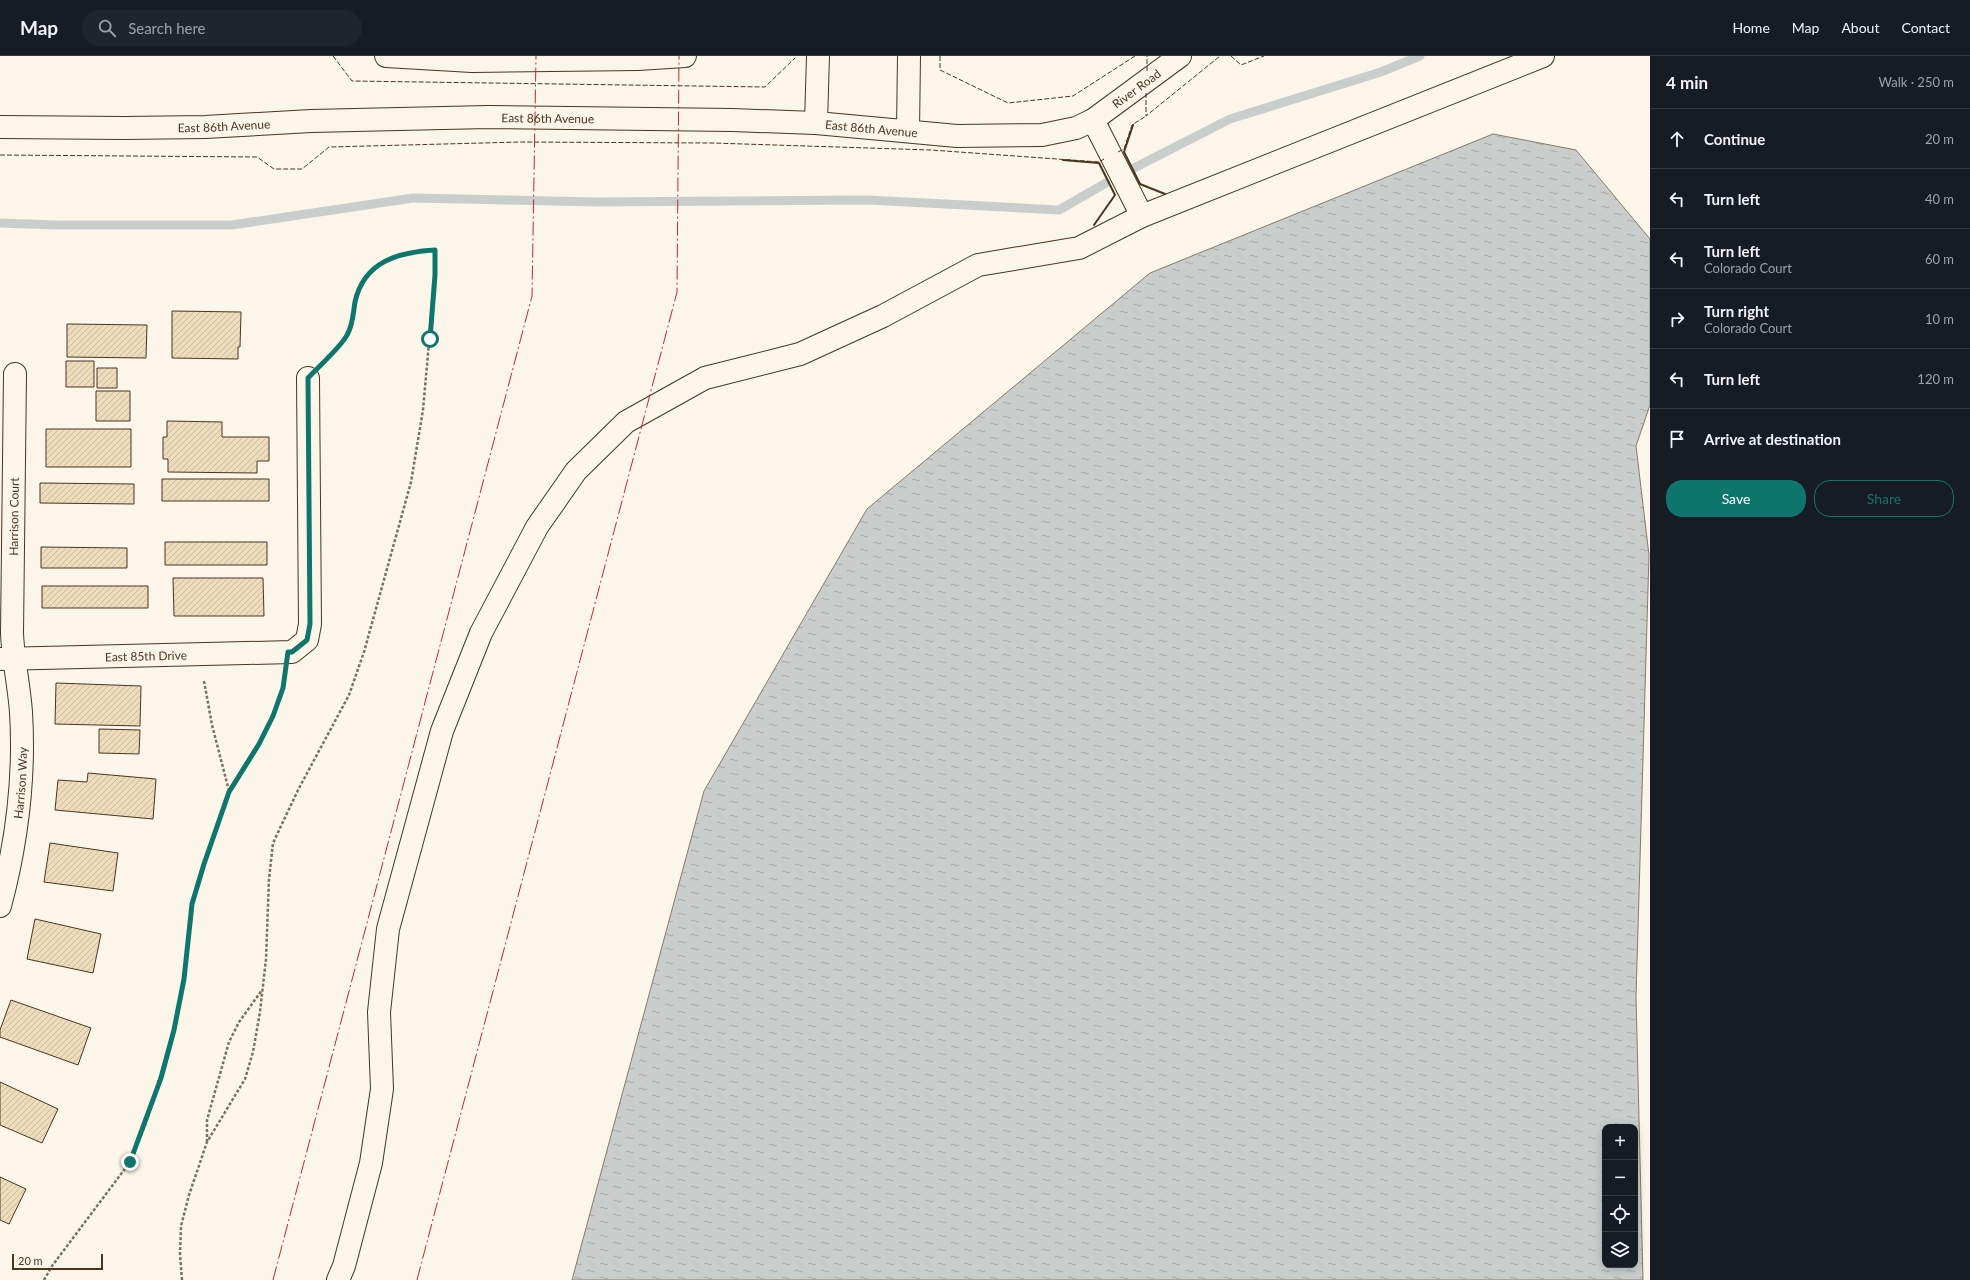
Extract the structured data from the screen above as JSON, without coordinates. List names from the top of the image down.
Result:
{
  "streets": {
    "street": [
      "River Road",
      "East 86th Avenue",
      "Harrison Court",
      "East 85th Drive",
      "Harrison Way"
    ]
  },
  "crossings": [
    ["River Road", "East 86th Avenue"],
    ["Harrison Court", "East 85th Drive"],
    ["Harrison Court", "Harrison Way"],
    ["East 85th Drive", "Harrison Way"]
  ],
  "scale_bar": "20 m",
  "page": {
    "header": "Map",
    "search": "Search here",
    "nav": [
      "Home",
      "Map",
      "About",
      "Contact"
    ],
    "heading": ["4 min", "Walk · 250 m"],
    "list": [
      ["Continue", "20 m"],
      ["Turn left", "40 m"],
      ["Turn left", "Colorado Court", "60 m"],
      ["Turn right", "Colorado Court", "10 m"],
      ["Turn left", "120 m"],
      "Arrive at destination"
    ],
    "buttons": ["Save", "Share"],
    "map_buttons": ["+", "−"],
    "scale": "20 m"
  }
}
